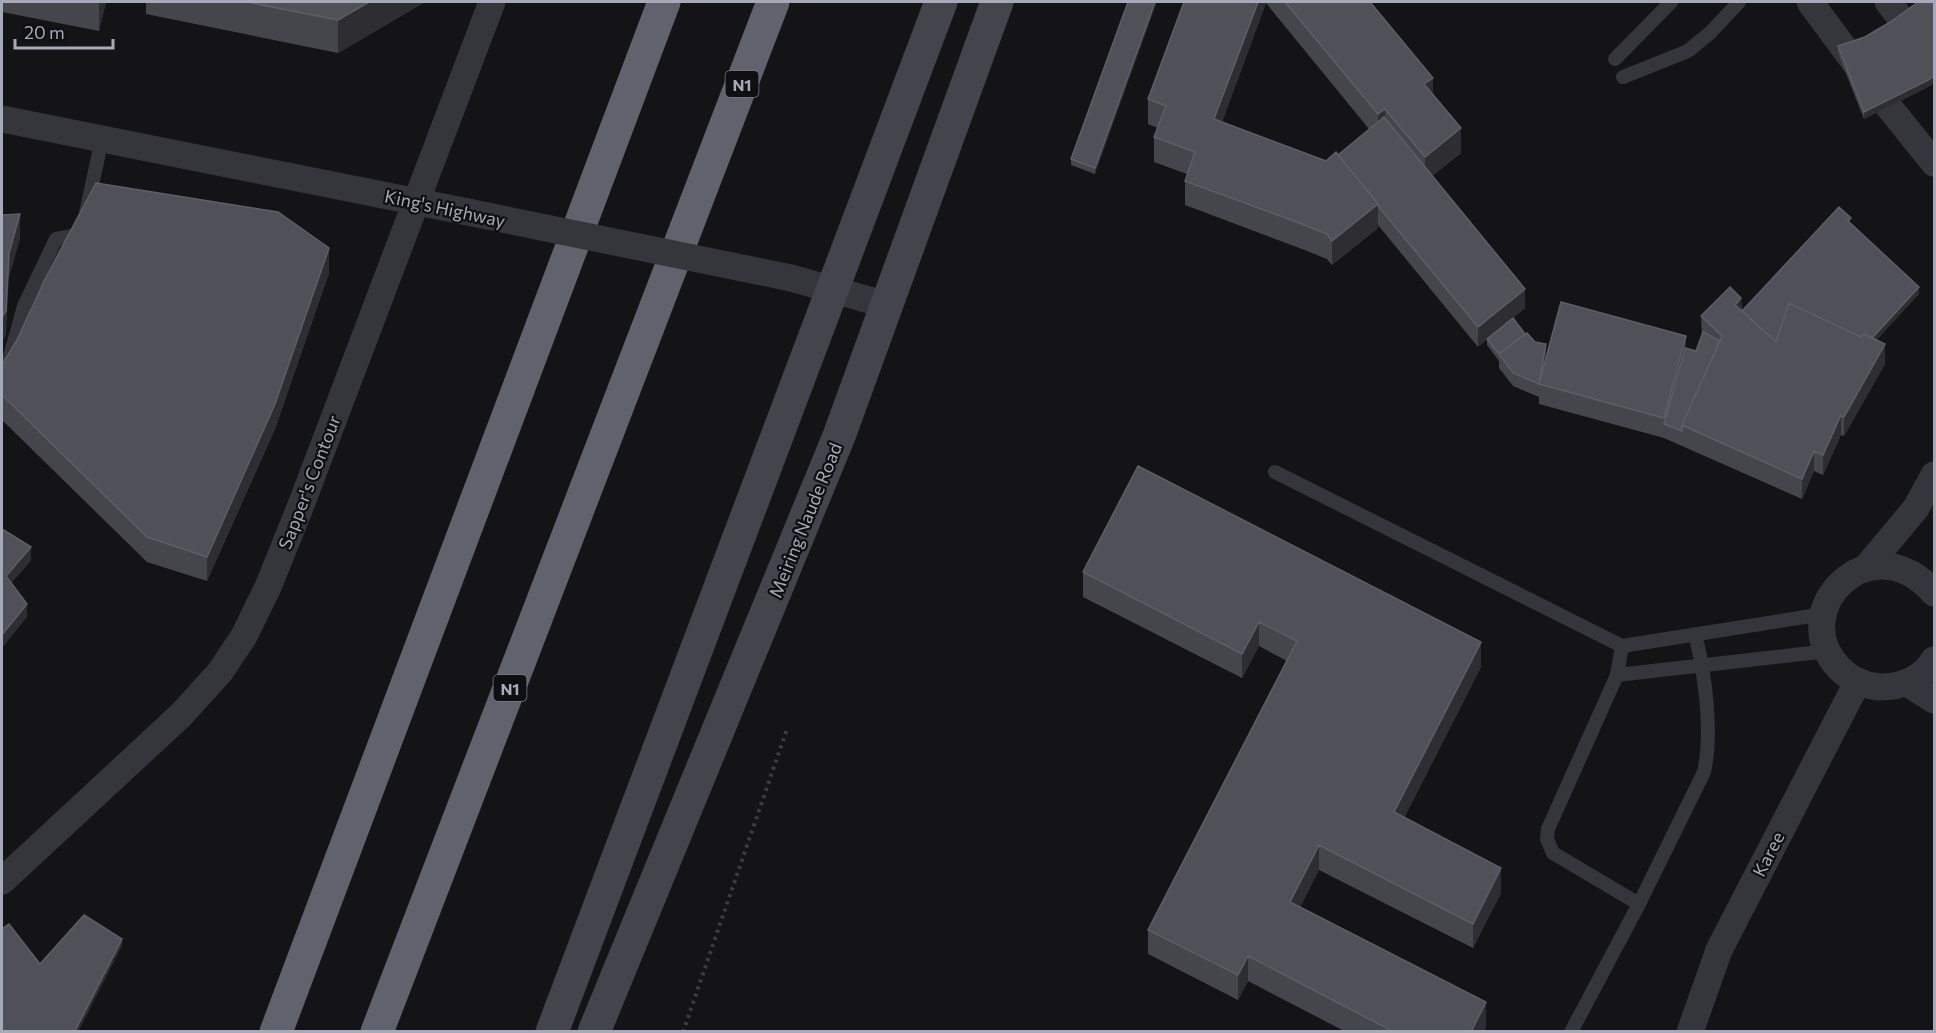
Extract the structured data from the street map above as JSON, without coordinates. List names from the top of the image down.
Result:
{
  "streets": {
    "highway": ["N1"],
    "street": [
      "King's Highway",
      "Sapper's Contour",
      "Meiring Naude Road",
      "Karee"
    ]
  },
  "crossings": [
    ["King's Highway", "Sapper's Contour"],
    ["King's Highway", "Meiring Naude Road"]
  ],
  "scale_bar": "20 m"
}
